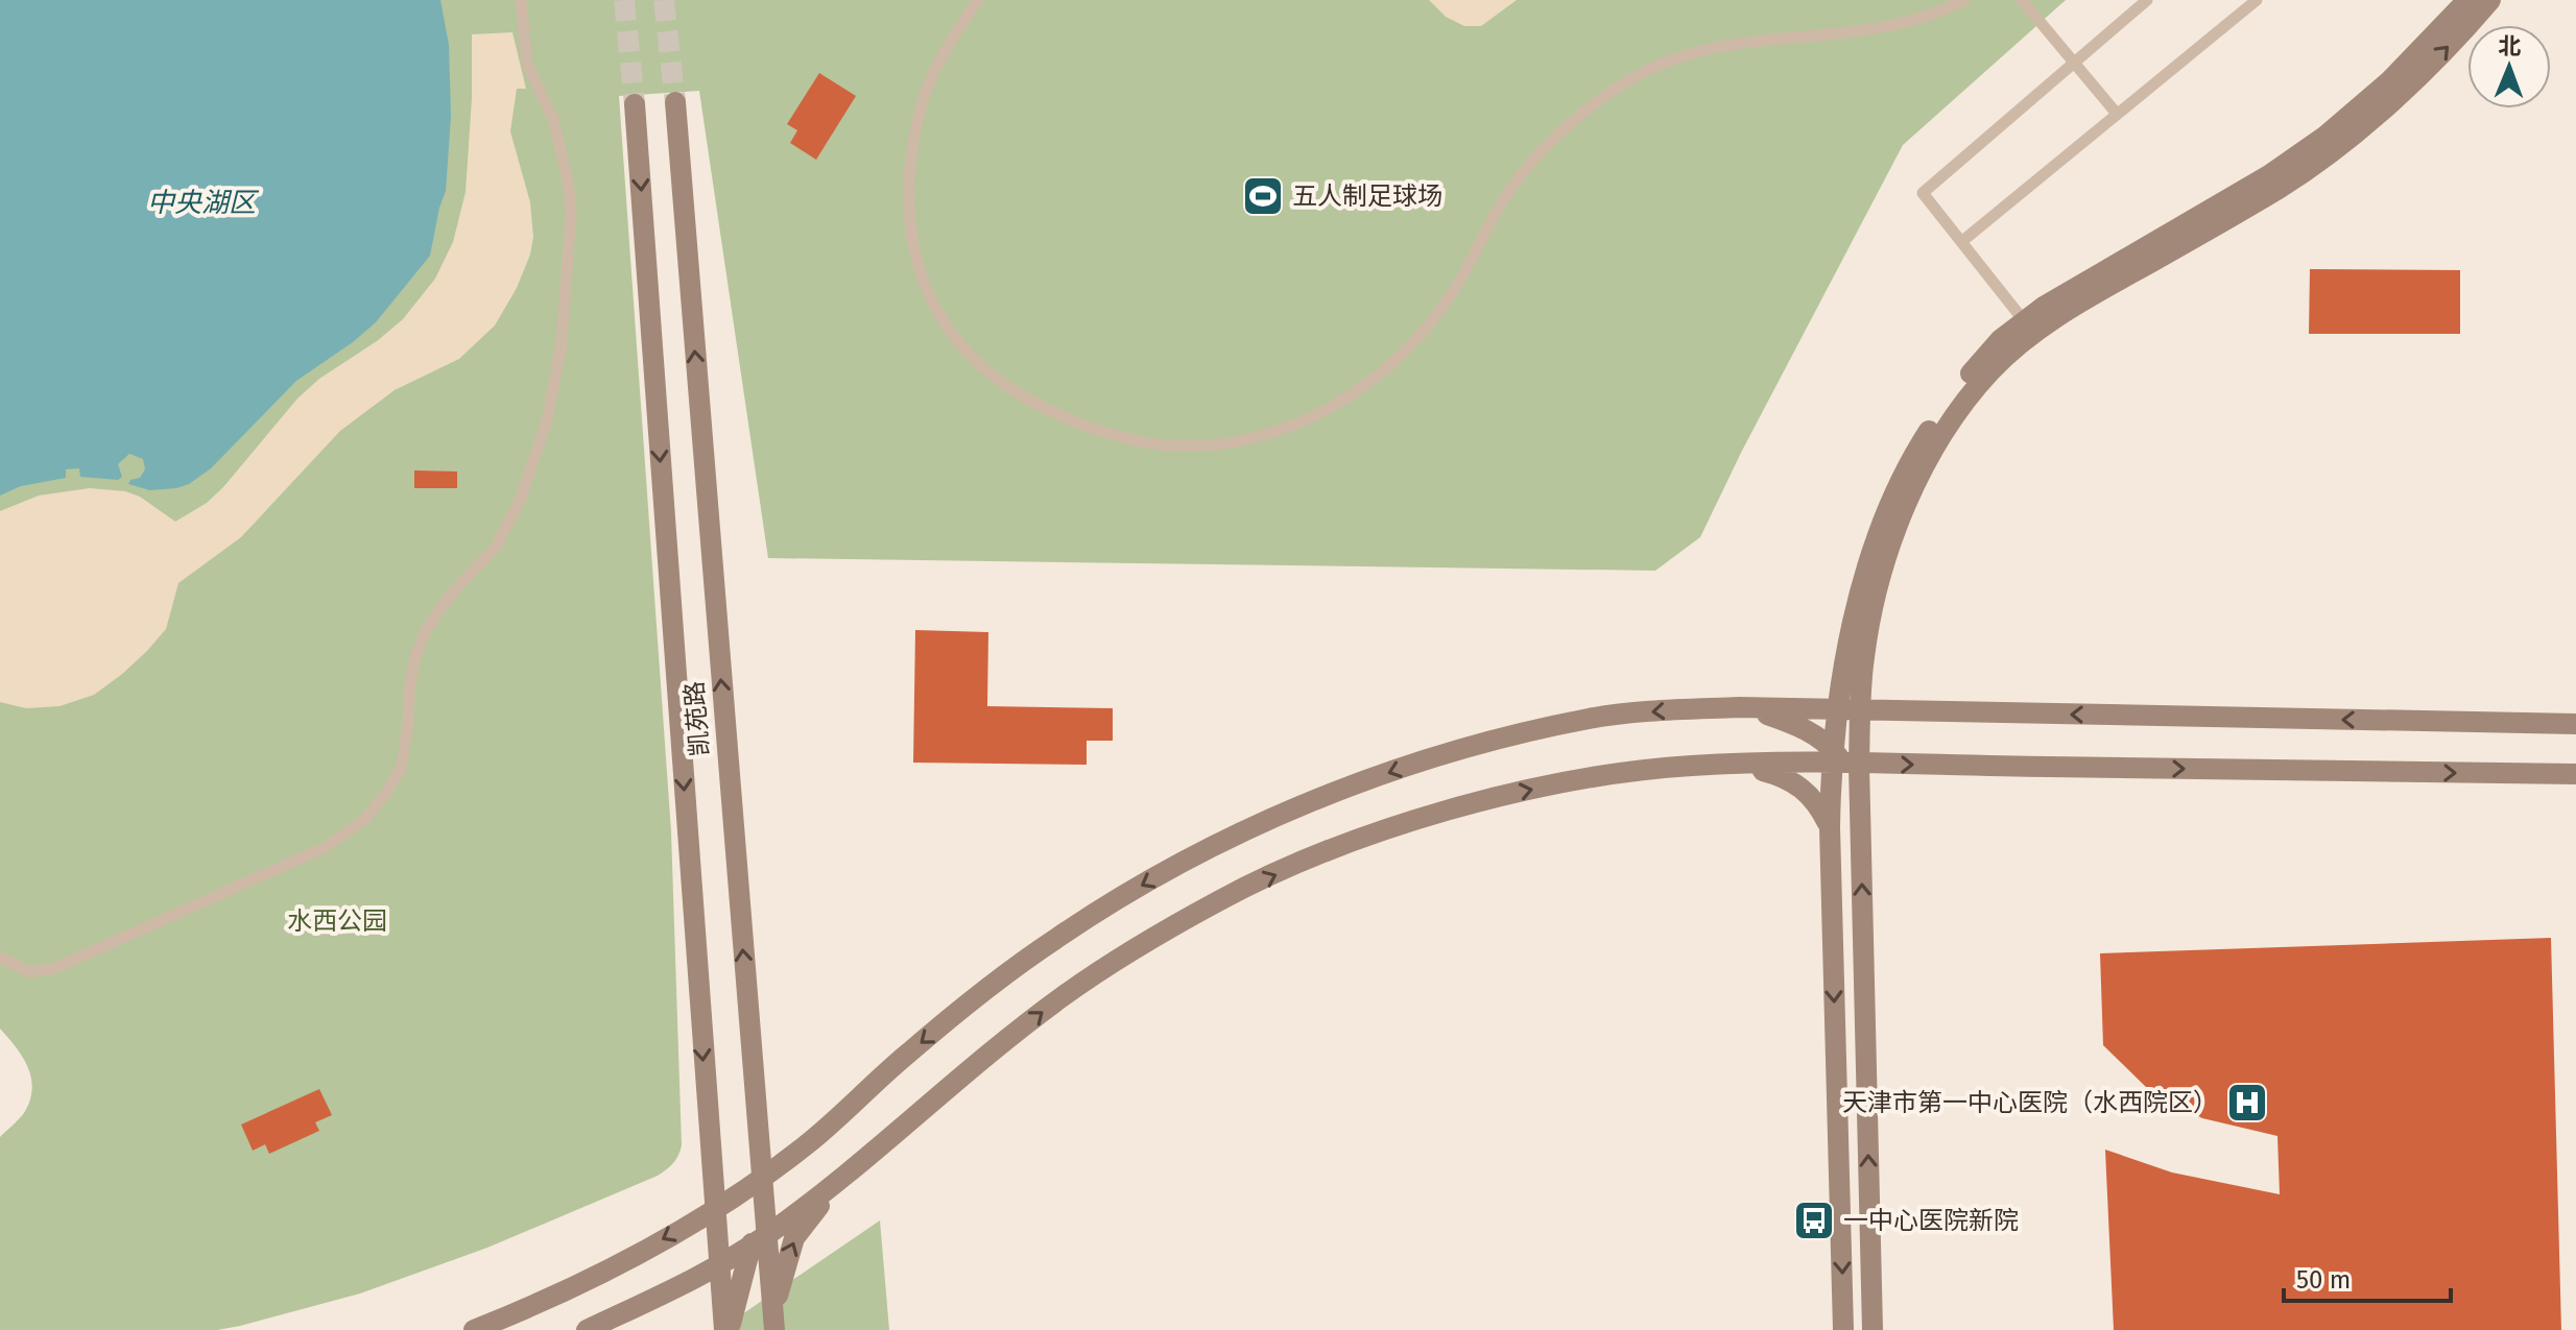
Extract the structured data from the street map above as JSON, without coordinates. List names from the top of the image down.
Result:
{
  "streets": {
    "main road": ["凯苑路"]
  },
  "water": ["中央湖区"],
  "parks": ["水西公园"],
  "places": {
    "sports": ["五人制足球场"],
    "hospital": ["天津市第一中心医院（水西院区）"],
    "bus stop": ["一中心医院新院"]
  },
  "scale_bar": "50 m",
  "north": "top"
}
